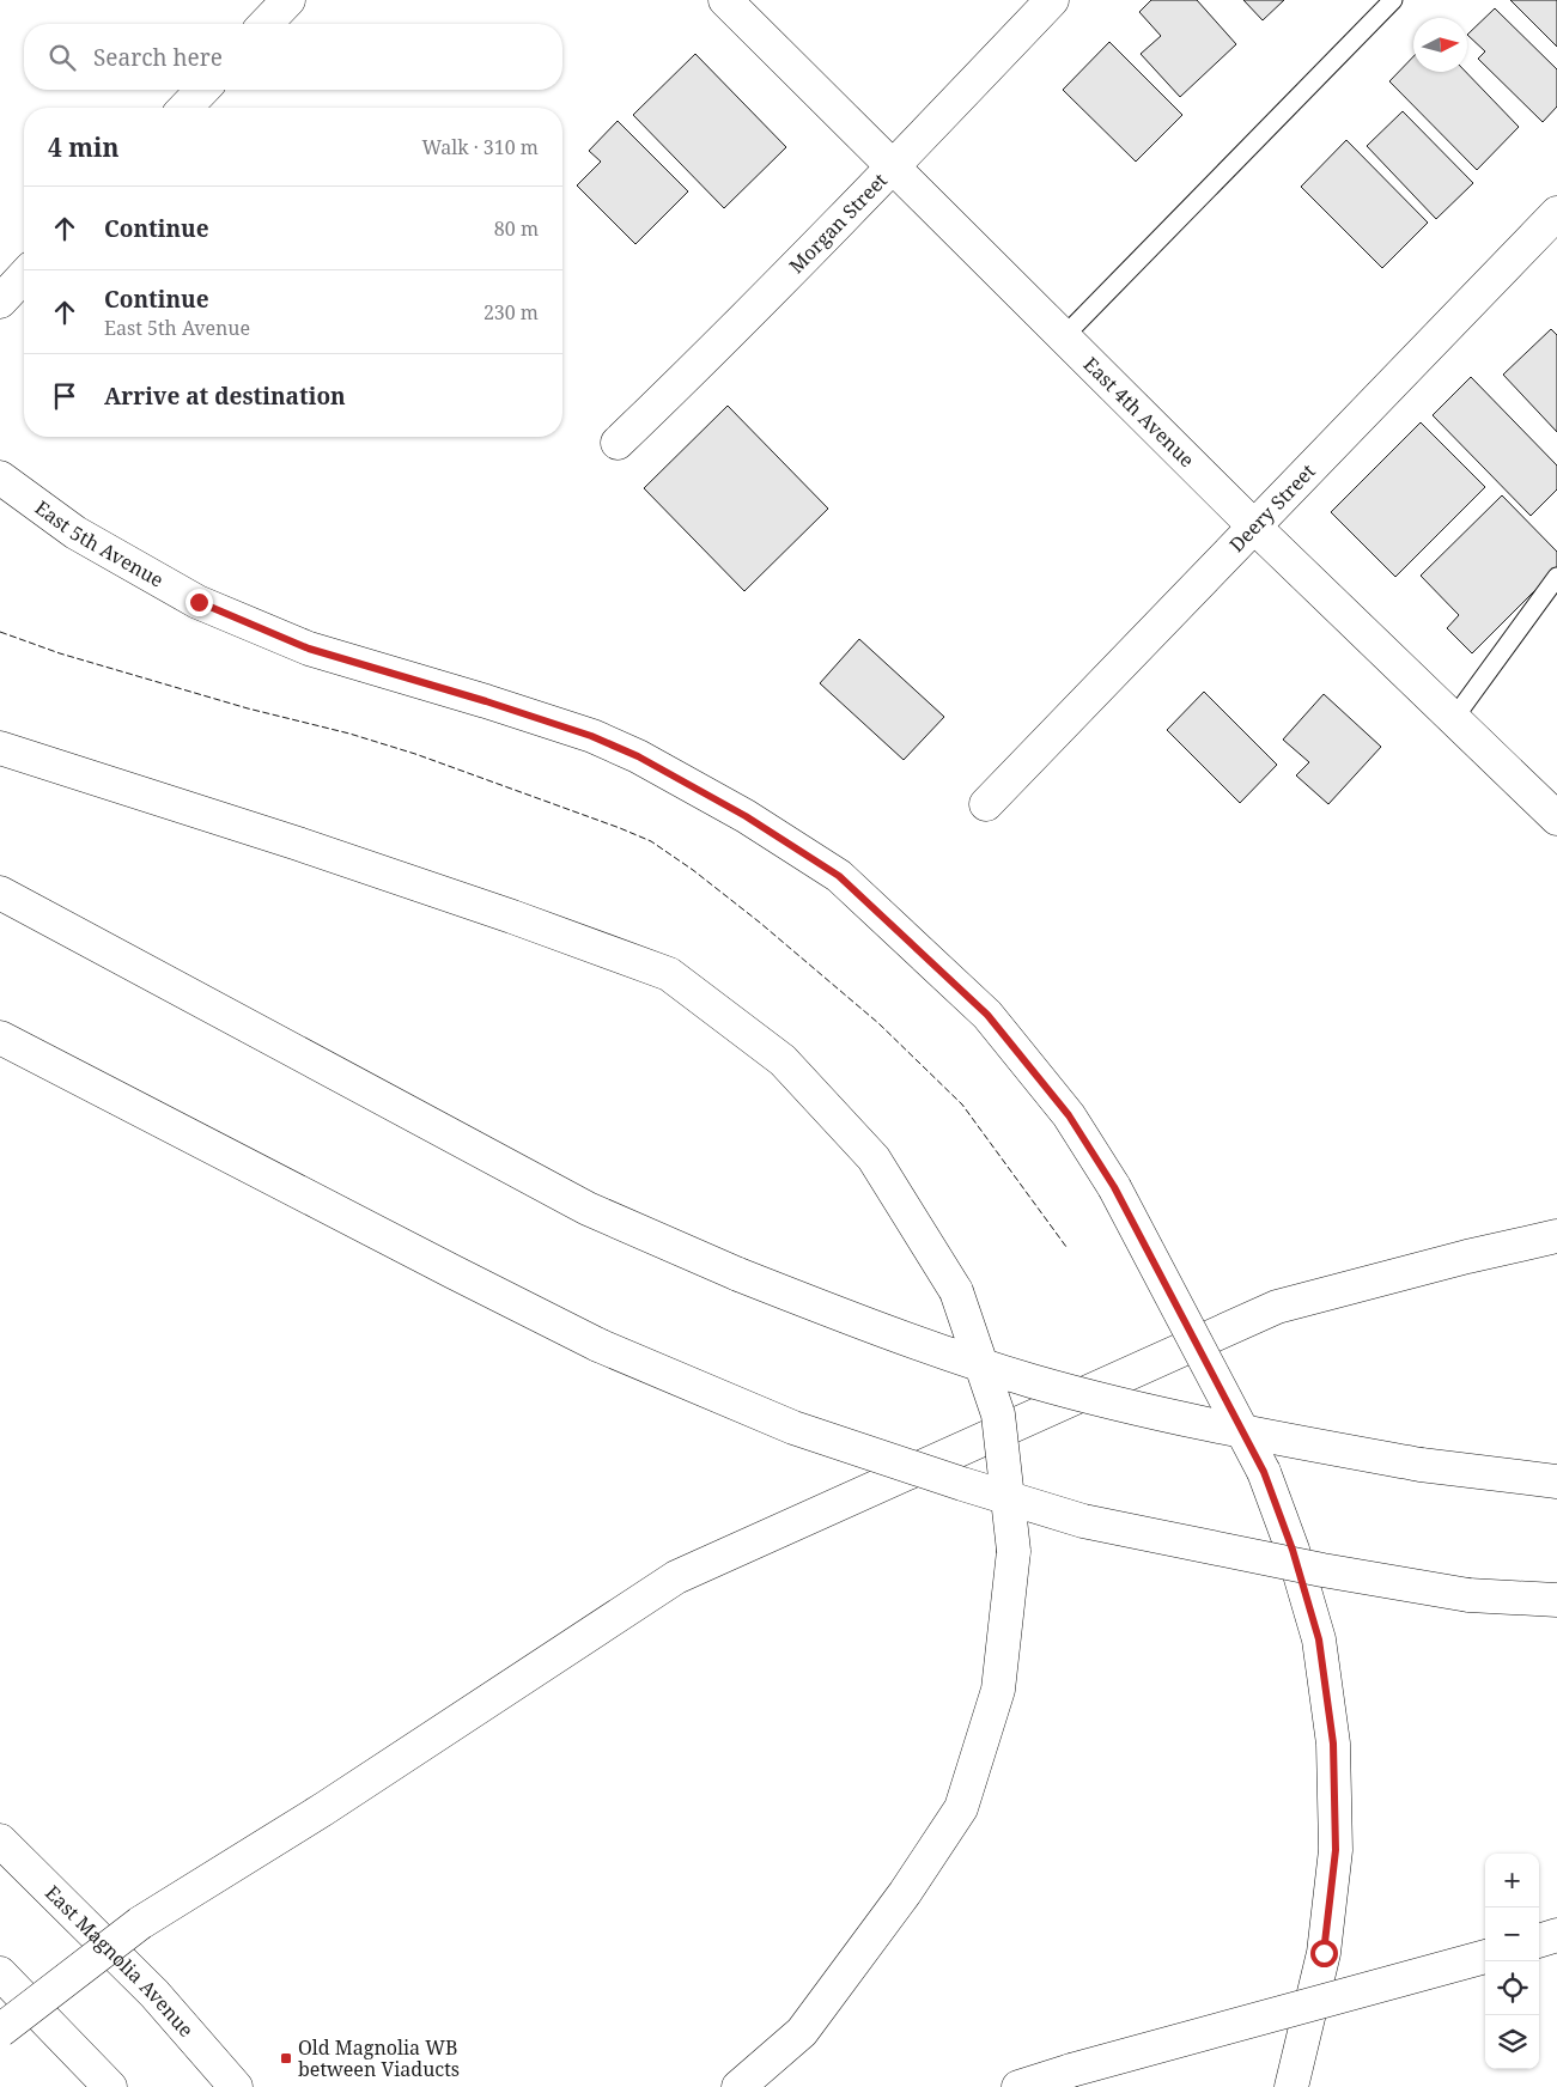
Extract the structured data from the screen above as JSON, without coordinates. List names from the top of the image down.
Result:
{
  "streets": {
    "main road": [
      "Morgan Street",
      "East 4th Avenue",
      "Deery Street",
      "East 5th Avenue",
      "East Magnolia Avenue"
    ]
  },
  "crossings": [
    ["Morgan Street", "East 4th Avenue"],
    ["East 4th Avenue", "Deery Street"]
  ],
  "places": {
    "transit": ["Old Magnolia WB between Viaducts"]
  },
  "north": "right",
  "page": {
    "search": "Search here",
    "heading": ["4 min", "Walk · 310 m"],
    "list": [
      ["Continue", "80 m"],
      ["Continue", "East 5th Avenue", "230 m"],
      "Arrive at destination"
    ],
    "map_buttons": ["+", "−"]
  }
}
